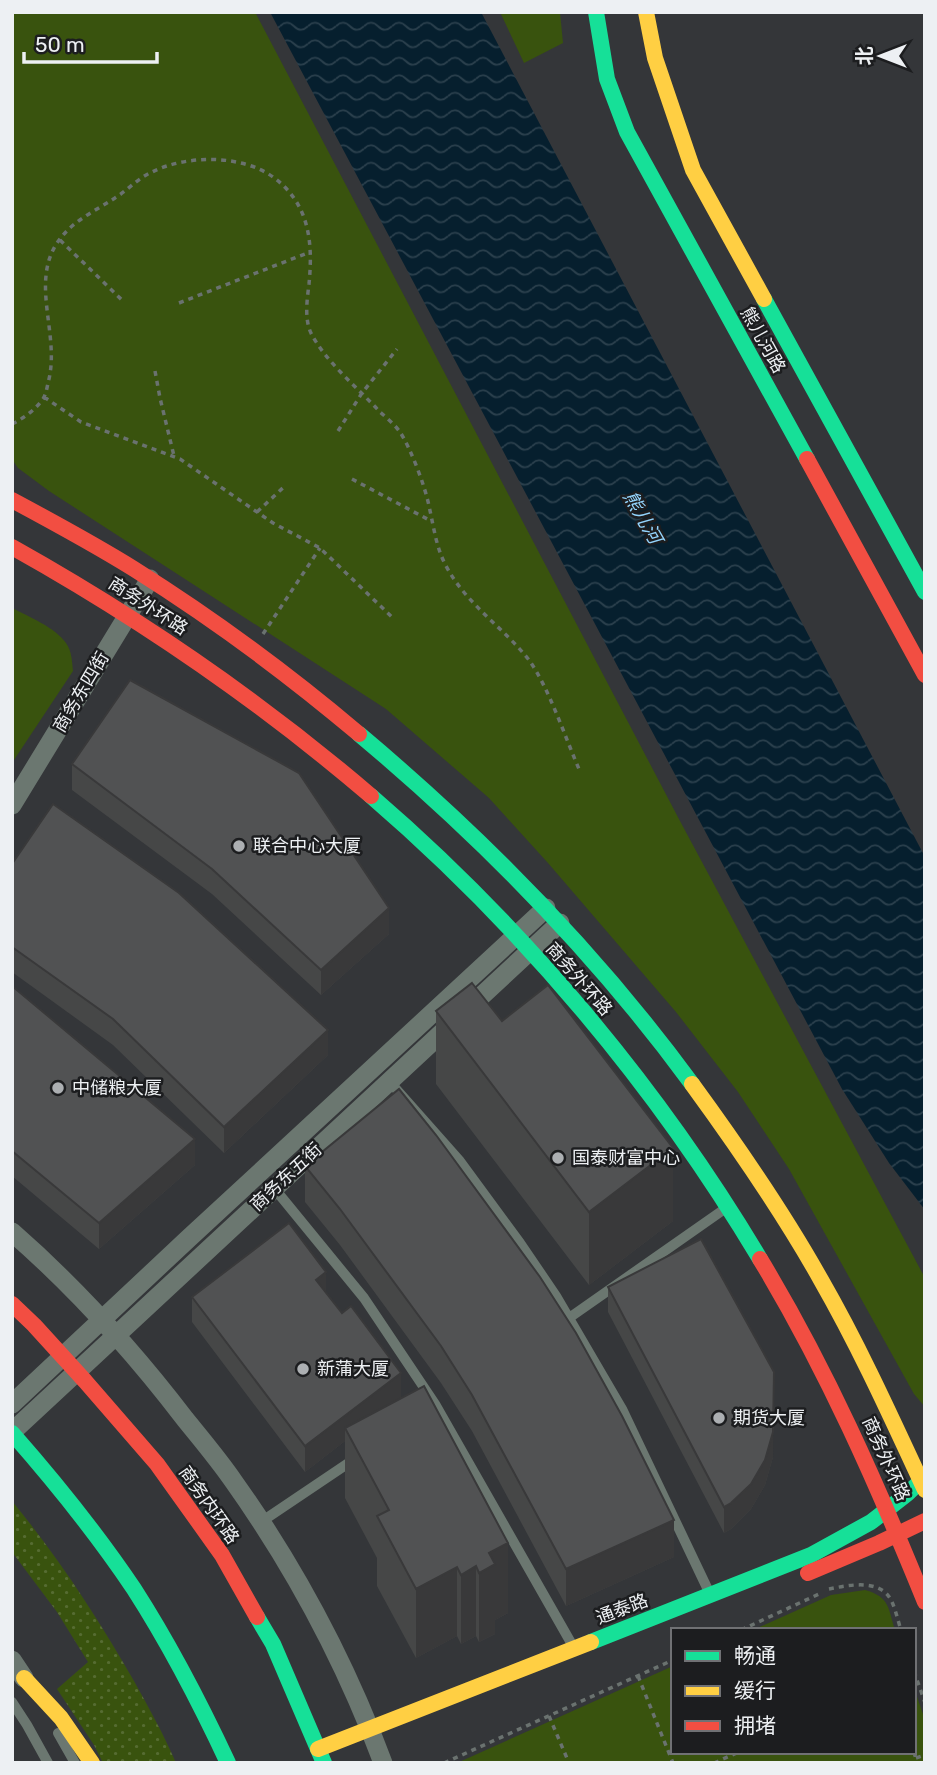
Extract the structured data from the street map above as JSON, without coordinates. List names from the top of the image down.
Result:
{
  "streets": {
    "street": [
      "熊儿河路",
      "商务外环路",
      "商务东四街",
      "商务东五街",
      "商务内环路",
      "通泰路"
    ]
  },
  "crossings": [
    ["商务外环路", "商务东四街"],
    ["商务外环路", "商务东五街"],
    ["商务外环路", "通泰路"],
    ["商务东五街", "商务内环路"],
    ["商务内环路", "通泰路"]
  ],
  "water": ["熊儿河"],
  "places": [
    "联合中心大厦",
    "中储粮大厦",
    "国泰财富中心",
    "新蒲大厦",
    "期货大厦"
  ],
  "legend": ["畅通", "缓行", "拥堵"],
  "scale_bar": "50 m",
  "north": "left"
}
